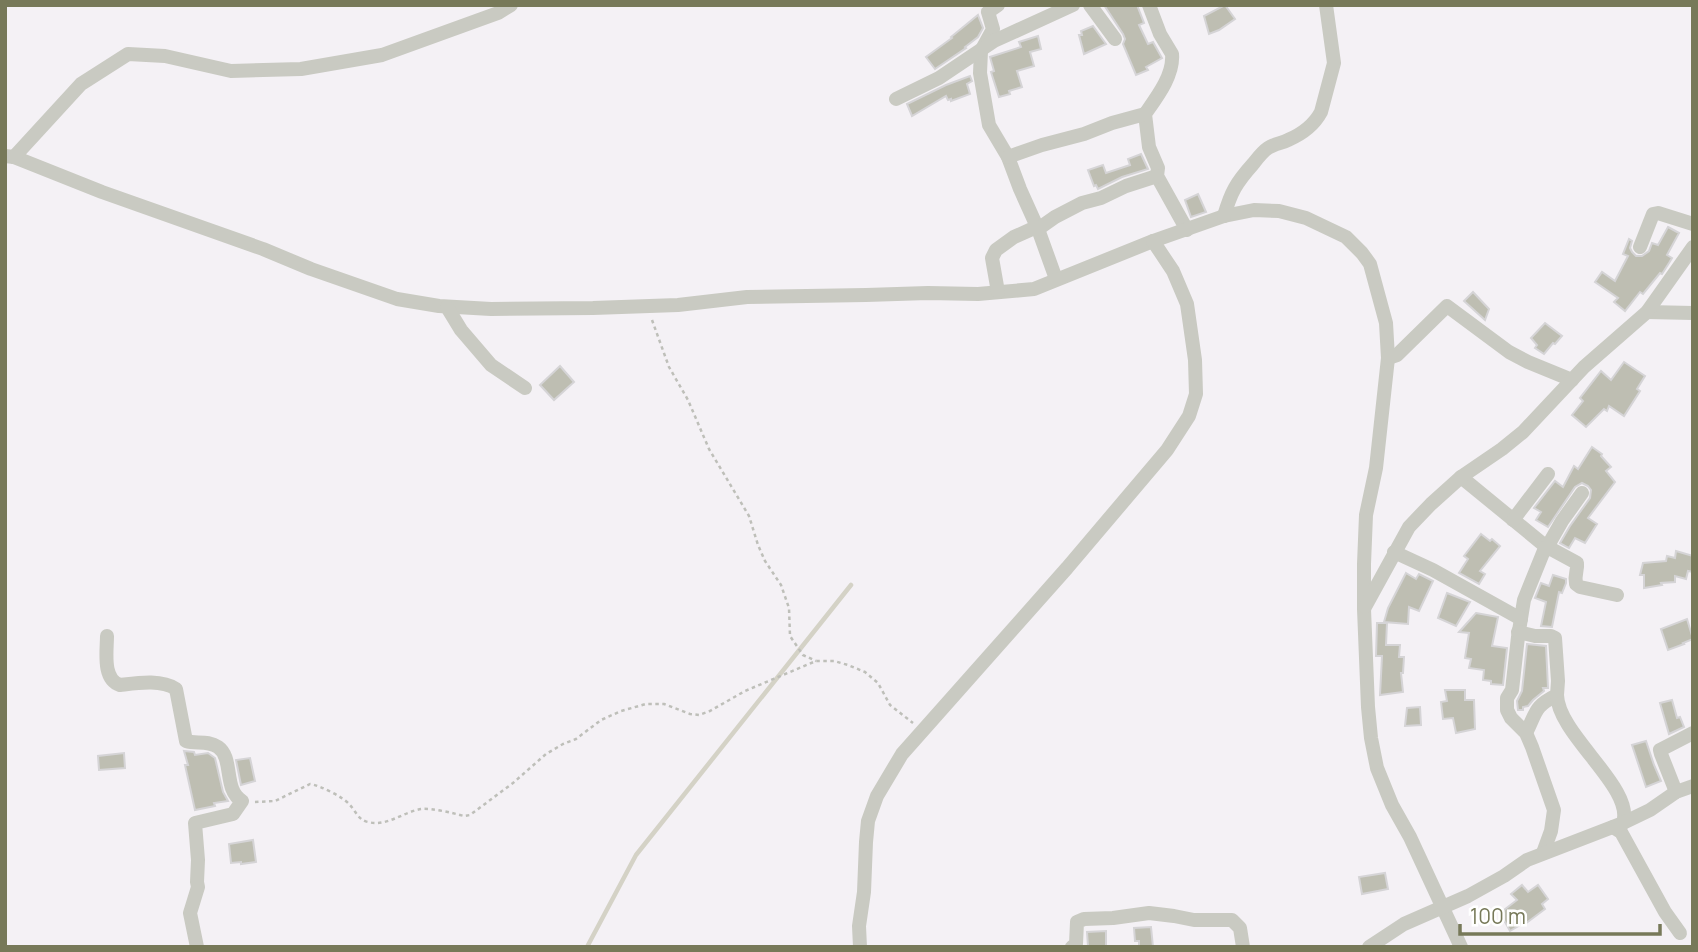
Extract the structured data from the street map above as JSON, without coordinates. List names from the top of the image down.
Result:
{
  "scale_bar": "100 m"
}
